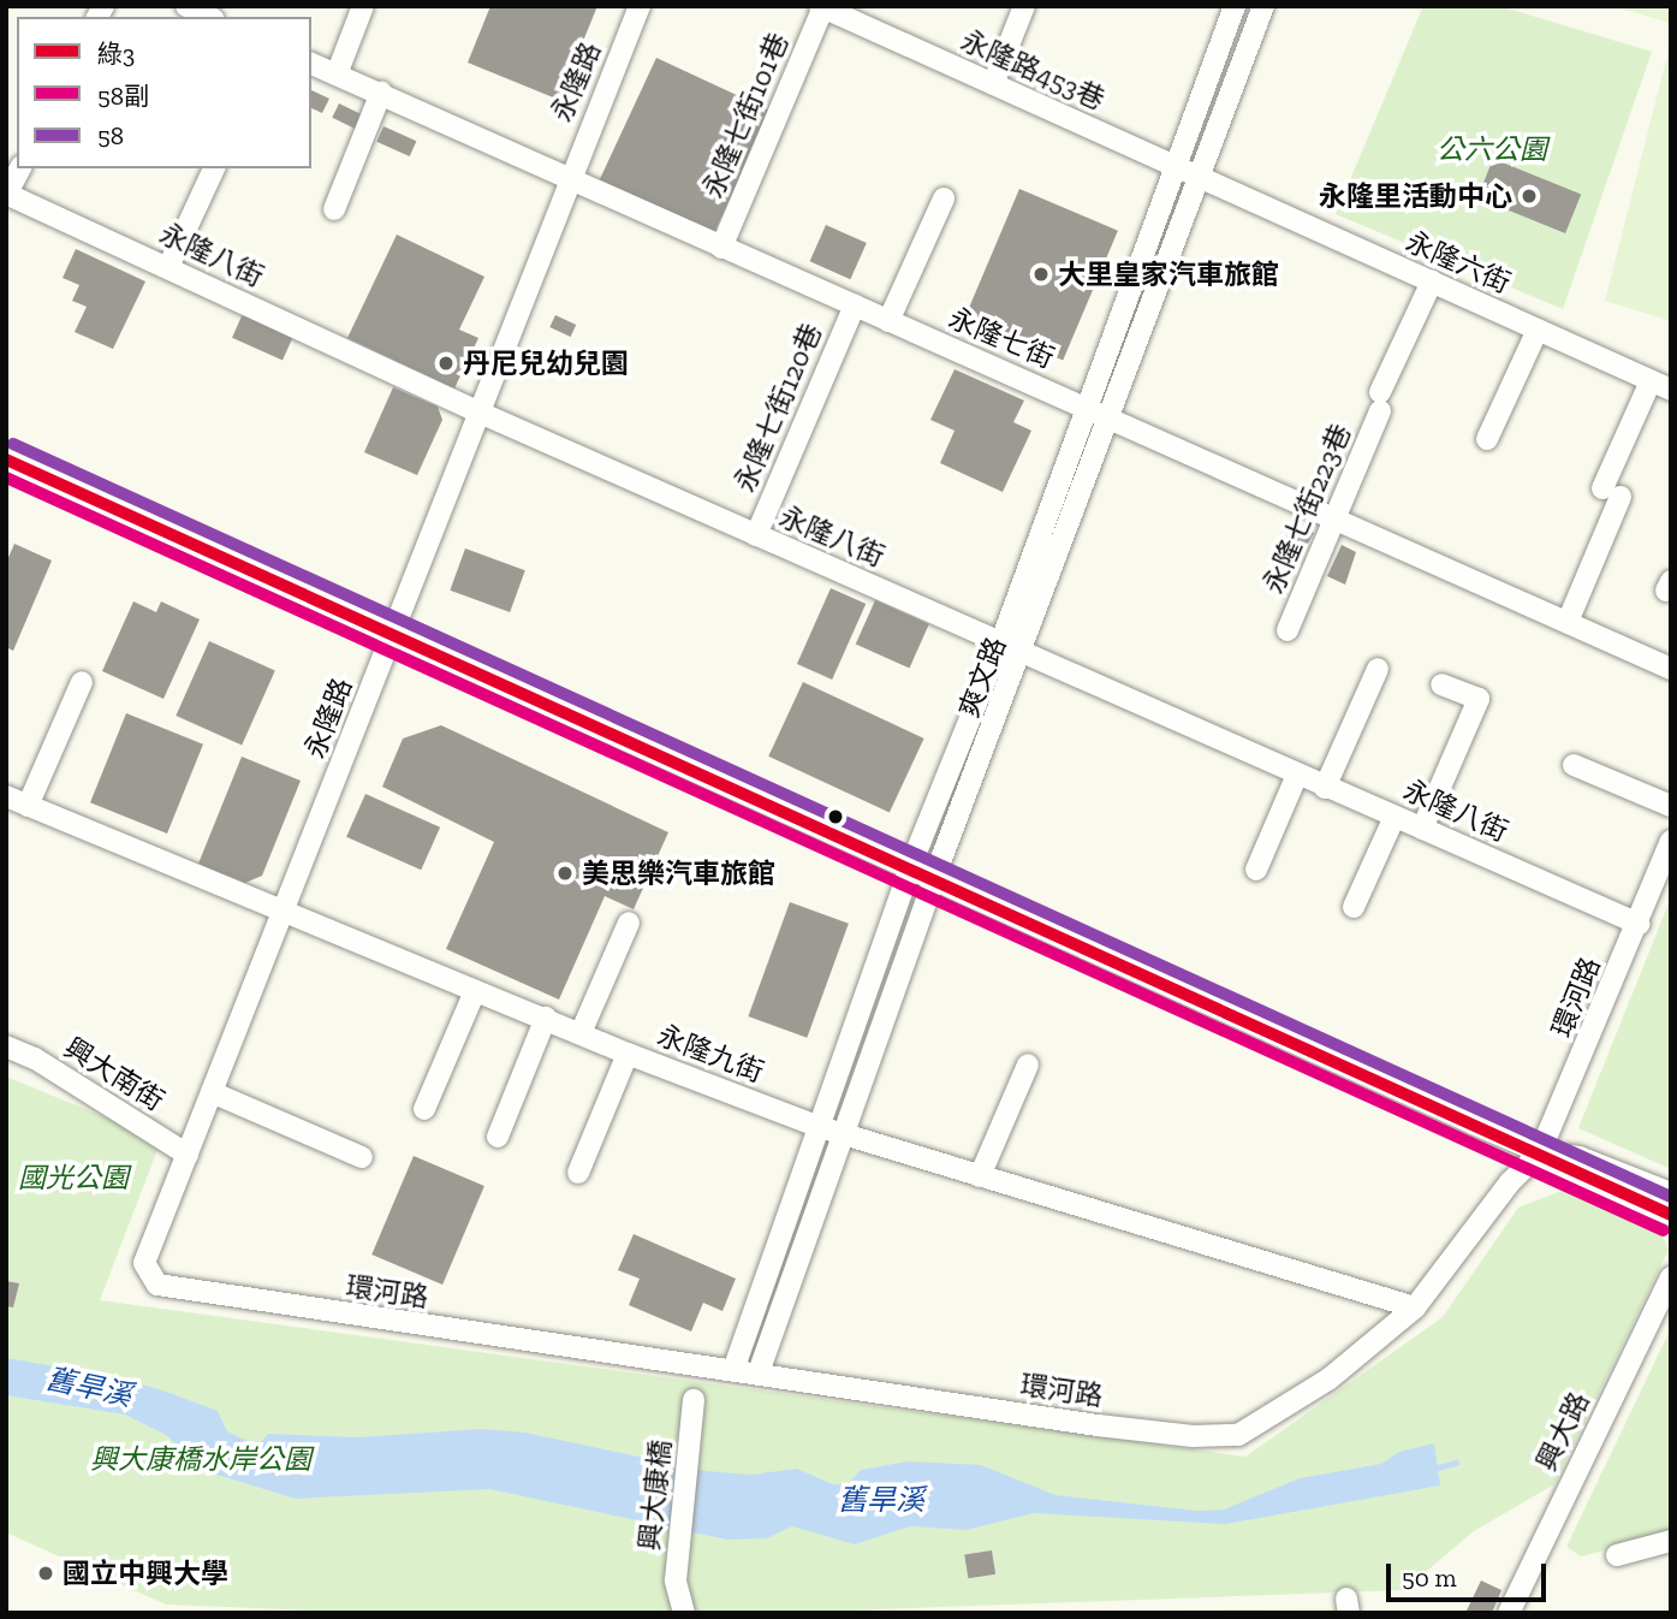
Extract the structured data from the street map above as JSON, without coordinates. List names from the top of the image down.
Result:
{
  "streets": {
    "street": [
      "永隆路453巷",
      "永隆路",
      "永隆七街101巷",
      "永隆八街",
      "永隆六街",
      "永隆七街",
      "永隆七街120巷",
      "永隆七街223巷",
      "爽文路",
      "環河路",
      "永隆九街",
      "興大南街",
      "興大路",
      "興大康橋"
    ]
  },
  "crossings": [
    ["永隆路453巷", "永隆七街101巷"],
    ["永隆路453巷", "永隆六街"],
    ["永隆路453巷", "爽文路"],
    ["永隆路", "永隆八街"],
    ["永隆路", "永隆七街"],
    ["永隆路", "環河路"],
    ["永隆路", "永隆九街"],
    ["永隆路", "興大南街"],
    ["永隆七街101巷", "永隆七街"],
    ["永隆八街", "永隆七街120巷"],
    ["永隆八街", "爽文路"],
    ["永隆八街", "環河路"],
    ["永隆六街", "永隆七街223巷"],
    ["永隆六街", "爽文路"],
    ["永隆七街", "永隆七街120巷"],
    ["永隆七街", "永隆七街223巷"],
    ["永隆七街", "爽文路"],
    ["爽文路", "環河路"],
    ["爽文路", "永隆九街"],
    ["環河路", "永隆九街"]
  ],
  "water": ["舊旱溪"],
  "parks": ["公六公園", "國光公園", "興大康橋水岸公園"],
  "places": [
    "永隆里活動中心",
    "大里皇家汽車旅館",
    "丹尼兒幼兒園",
    "美思樂汽車旅館",
    "國立中興大學"
  ],
  "lines": ["transit line 58", "transit line 綠3", "transit line 58副"],
  "legend": ["綠3", "58副", "58"],
  "scale_bar": "50 m"
}
